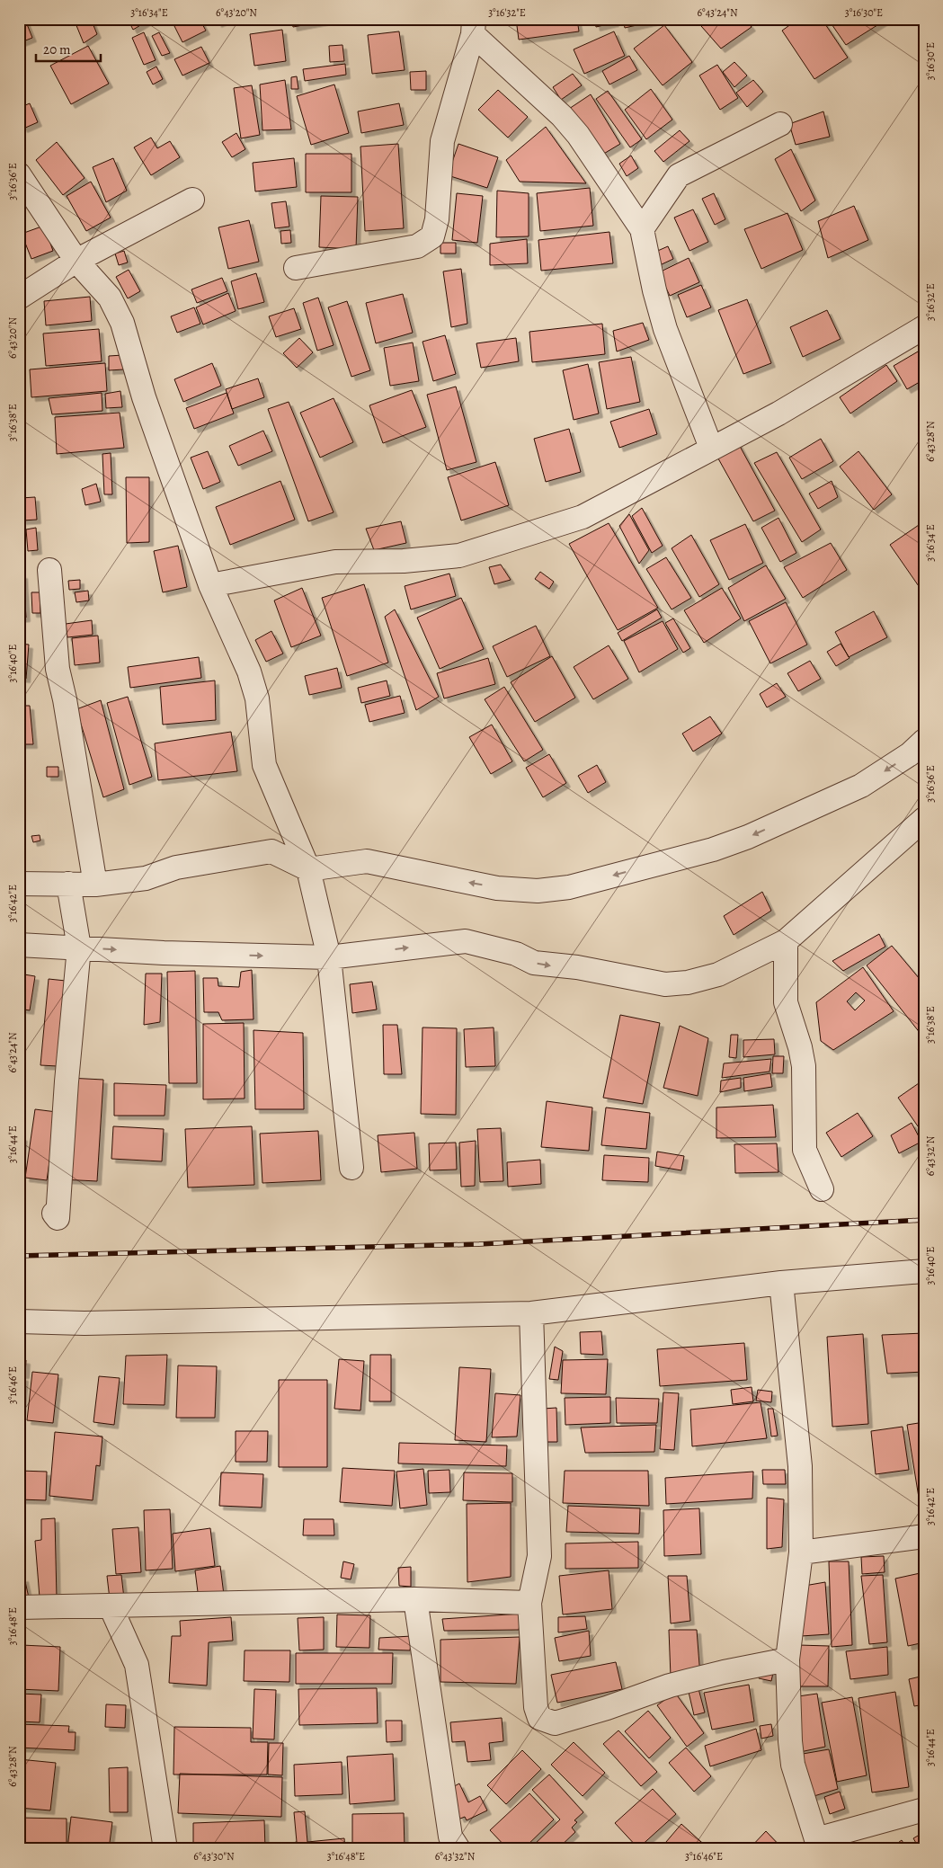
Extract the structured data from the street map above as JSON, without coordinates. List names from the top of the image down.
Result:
{
  "scale_bar": "20 m",
  "coordinates": [
    "3°16'34\"E",
    "6°43'20\"N",
    "3°16'32\"E",
    "6°43'24\"N",
    "3°16'30\"E",
    "3°16'36\"E",
    "3°16'38\"E",
    "6°43'28\"N",
    "3°16'40\"E",
    "3°16'42\"E",
    "3°16'44\"E",
    "6°43'32\"N",
    "3°16'46\"E",
    "3°16'48\"E",
    "6°43'30\"N"
  ]
}
